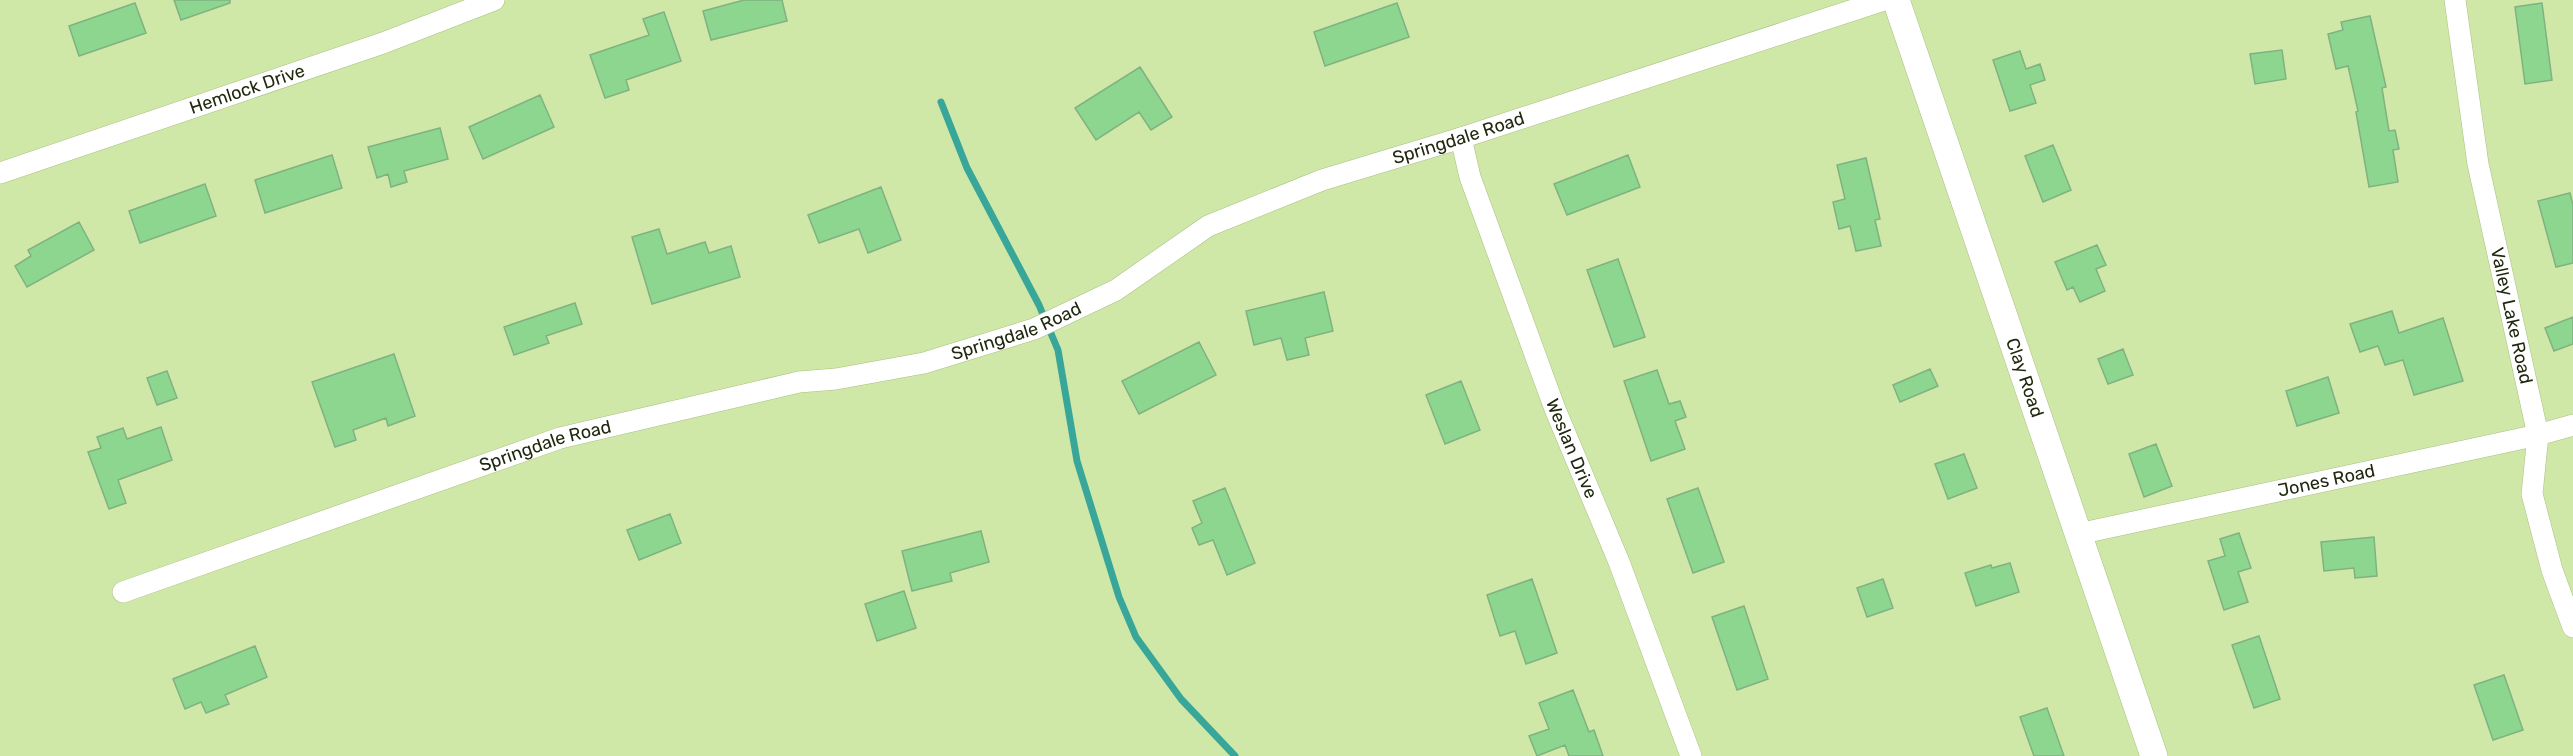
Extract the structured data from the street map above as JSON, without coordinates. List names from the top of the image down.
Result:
{
  "streets": {
    "street": [
      "Hemlock Drive",
      "Springdale Road",
      "Valley Lake Road",
      "Clay Road",
      "Weslan Drive",
      "Jones Road"
    ]
  },
  "crossings": [
    ["Springdale Road", "Weslan Drive"],
    ["Valley Lake Road", "Jones Road"],
    ["Clay Road", "Jones Road"]
  ]
}
